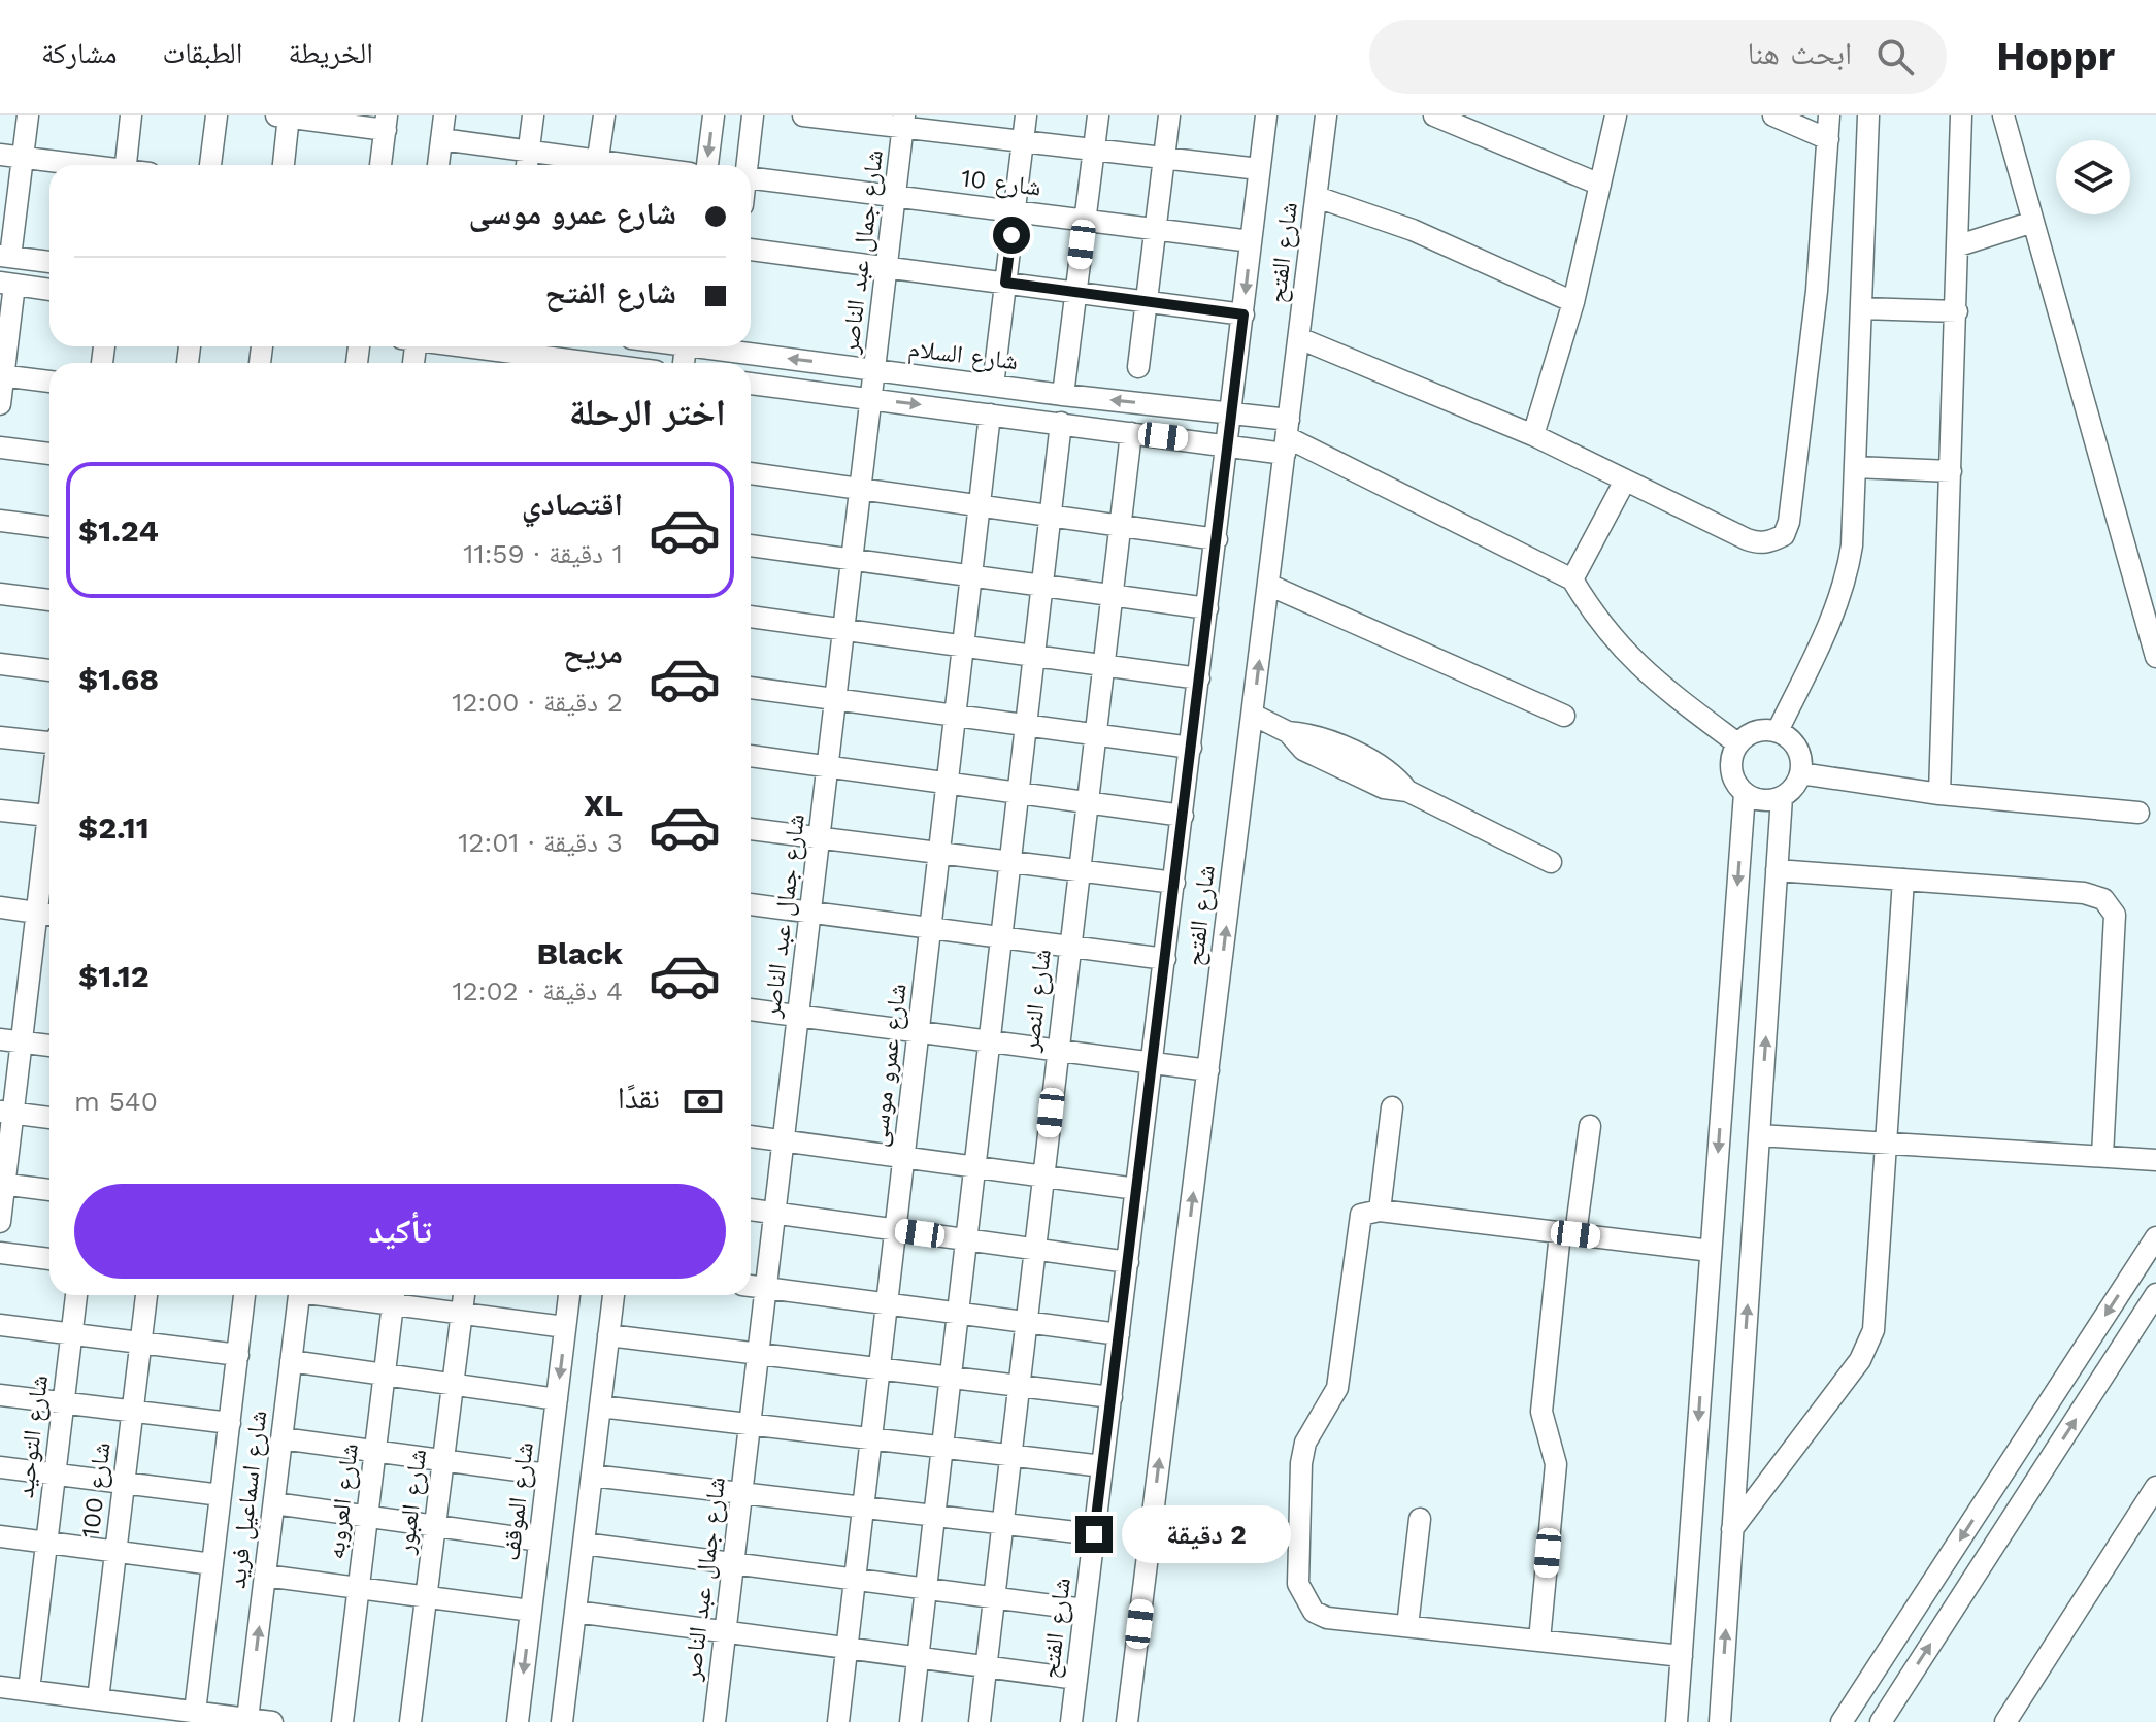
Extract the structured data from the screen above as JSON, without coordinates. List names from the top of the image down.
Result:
{
  "streets": {
    "street": [
      "شارع 10",
      "شارع جمال عبد الناصر",
      "شارع الفتح",
      "شارع السلام",
      "شارع النصر",
      "شارع عمرو موسى",
      "شارع التوحيد",
      "شارع 100",
      "شارع اسماعيل فريد",
      "شارع العروبه",
      "شارع العبور",
      "شارع الموقف"
    ]
  },
  "crossings": [
    ["شارع 10", "شارع جمال عبد الناصر"],
    ["شارع 10", "شارع الفتح"],
    ["شارع جمال عبد الناصر", "شارع السلام"],
    ["شارع الفتح", "شارع السلام"]
  ],
  "page": {
    "header": "Hoppr",
    "search": "ابحث هنا",
    "nav": ["الخريطة", "الطبقات", "مشاركة"],
    "banner": ["شارع عمرو موسى", "شارع الفتح"],
    "heading": "اختر الرحلة",
    "list": [
      {
        "name": "اقتصادي",
        "note": "1 دقيقة · 11:59",
        "value": "$1.24"
      },
      {
        "name": "مريح",
        "note": "2 دقيقة · 12:00",
        "value": "$1.68"
      },
      {
        "name": "XL",
        "note": "3 دقيقة · 12:01",
        "value": "$2.11"
      },
      {
        "name": "Black",
        "note": "4 دقيقة · 12:02",
        "value": "$1.12"
      }
    ],
    "pay": ["نقدًا", "540 m"],
    "buttons": "تأكيد",
    "bubble": "2 دقيقة"
  }
}
